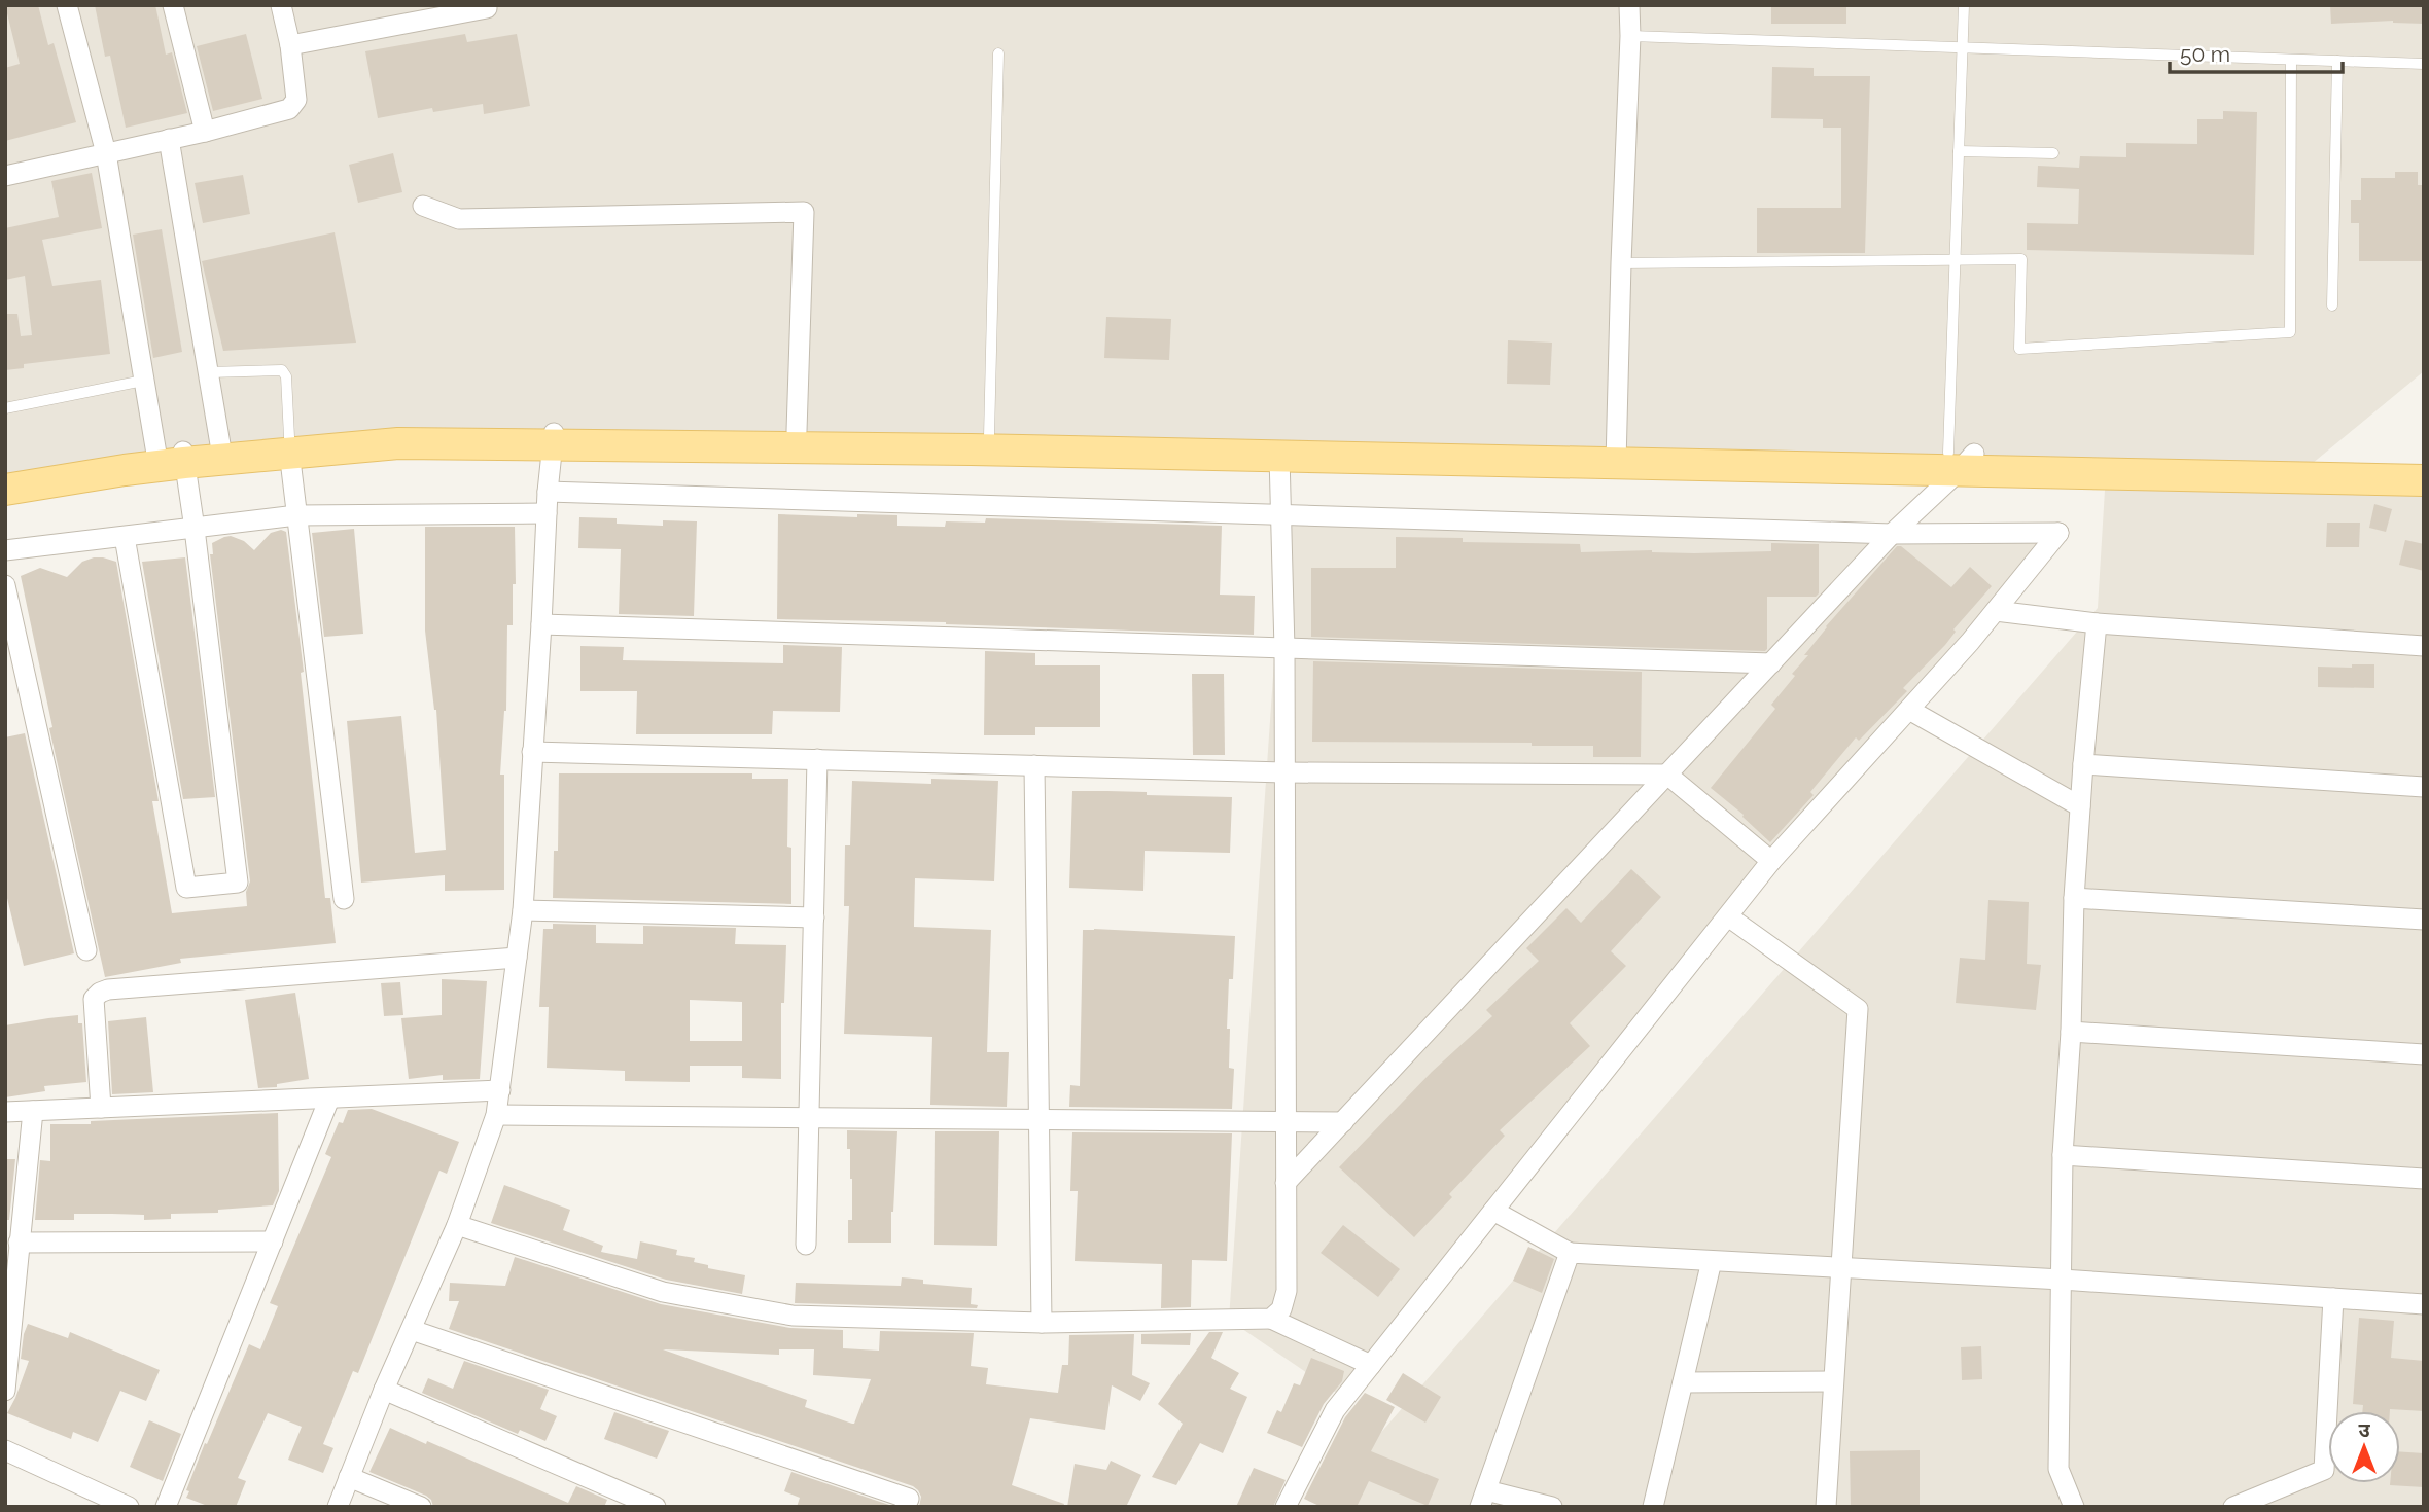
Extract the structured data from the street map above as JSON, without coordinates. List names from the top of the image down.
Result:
{
  "scale_bar": "50 m",
  "north": "top"
}
